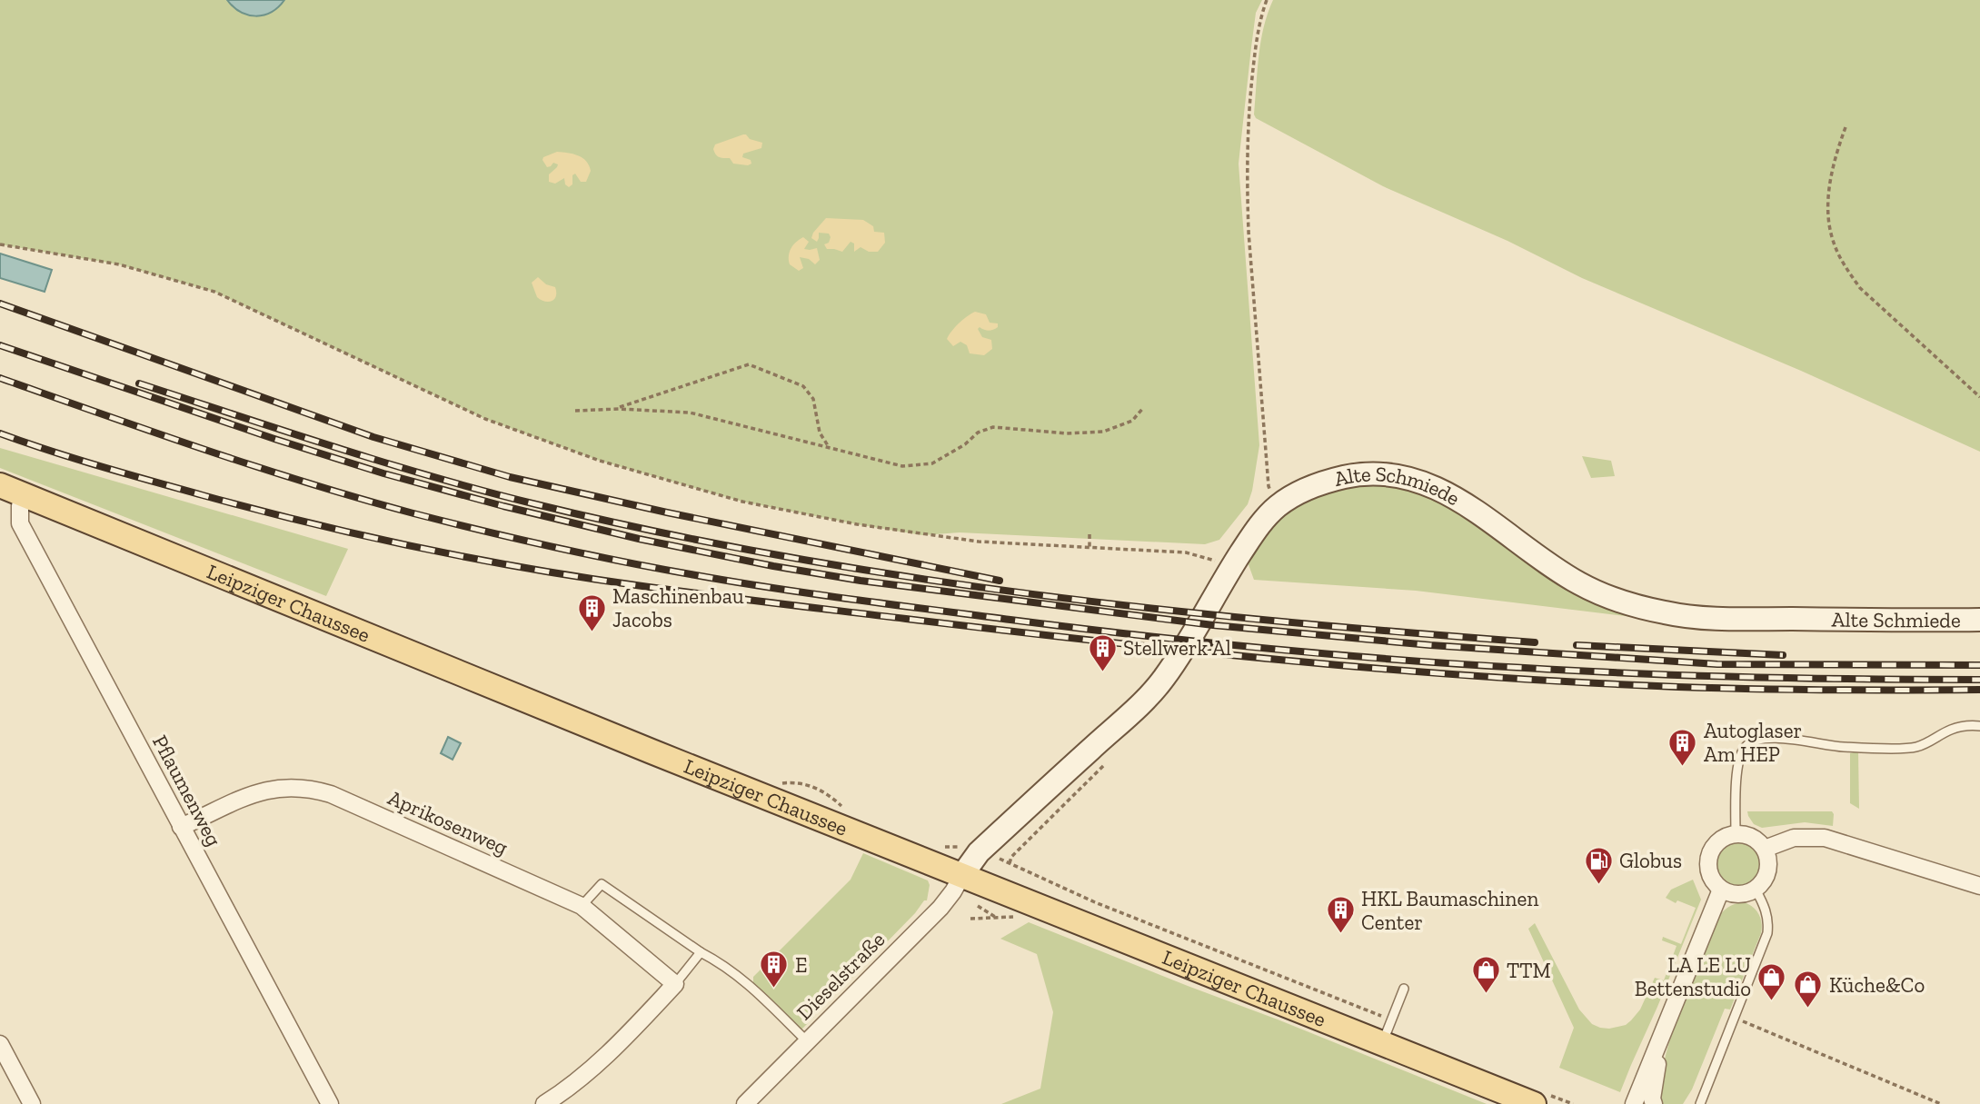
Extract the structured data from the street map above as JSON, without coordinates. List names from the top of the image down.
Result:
{
  "streets": {
    "main road": ["Leipziger Chaussee"],
    "street": [
      "Alte Schmiede",
      "Pflaumenweg",
      "Aprikosenweg",
      "Dieselstraße"
    ]
  },
  "crossings": [
    ["Alte Schmiede", "Leipziger Chaussee"],
    ["Alte Schmiede", "Dieselstraße"],
    ["Leipziger Chaussee", "Pflaumenweg"],
    ["Leipziger Chaussee", "Dieselstraße"],
    ["Pflaumenweg", "Aprikosenweg"]
  ],
  "places": {
    "building": [
      "Maschinenbau Jacobs",
      "Stellwerk Al",
      "Autoglaser Am HEP",
      "HKL Baumaschinen Center",
      "E"
    ],
    "fuel station": ["Globus"],
    "shop": ["TTM", "LA LE LU Bettenstudio", "Küche&Co"]
  }
}
